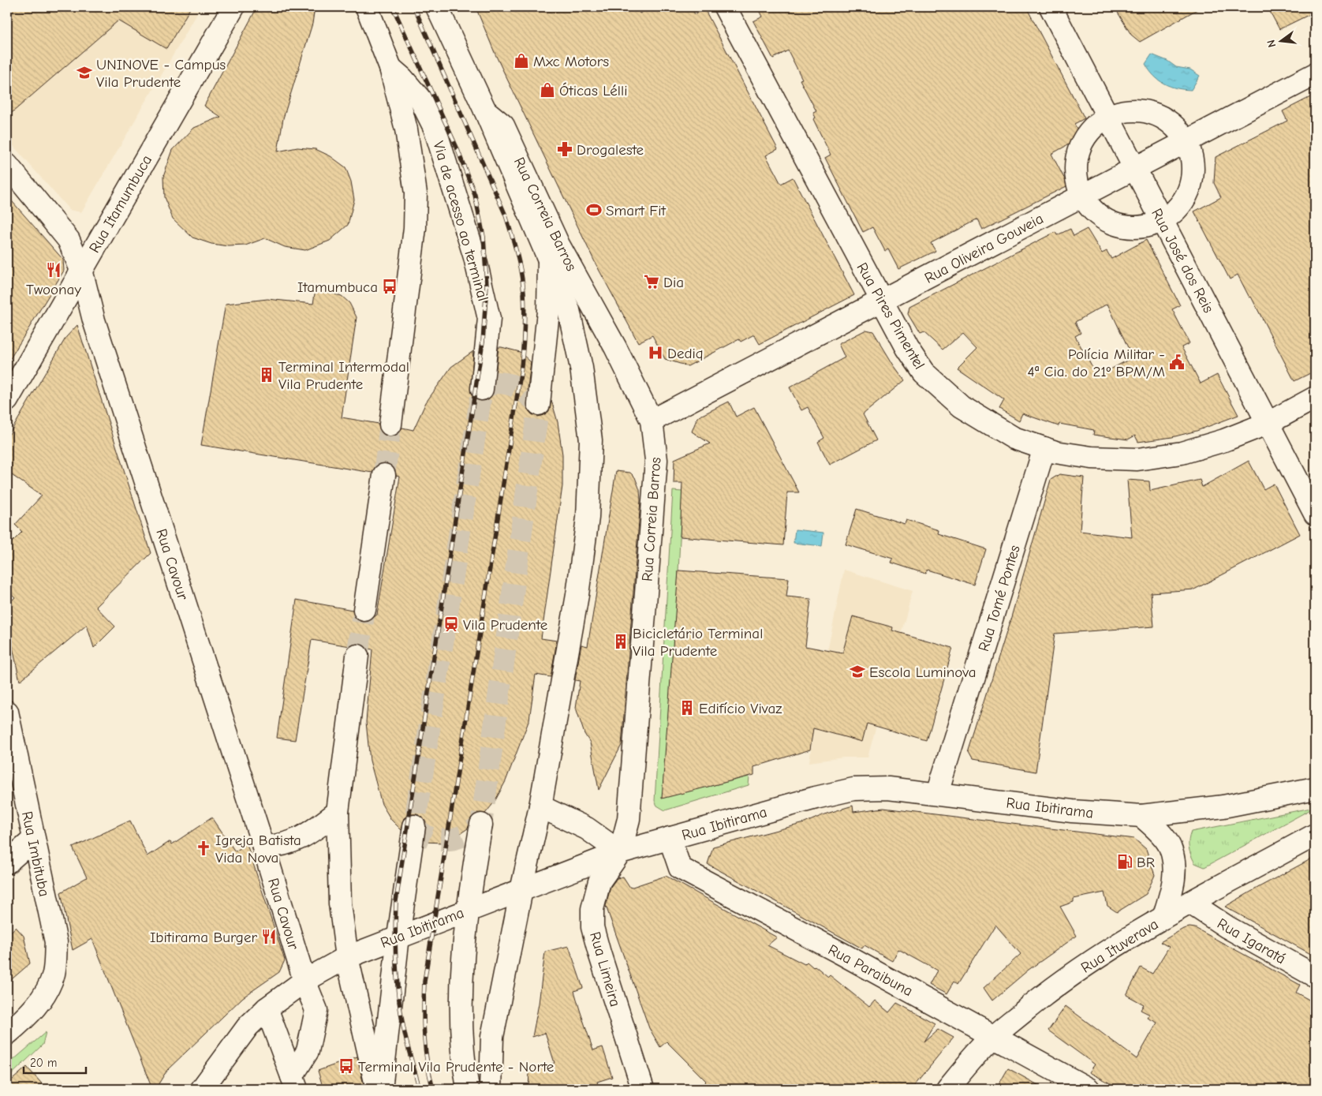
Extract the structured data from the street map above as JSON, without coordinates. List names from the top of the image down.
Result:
{
  "streets": {
    "main road": [
      "Rua Itamumbuca",
      "Rua Correia Barros",
      "Via de acesso ao terminal",
      "Rua Oliveira Gouveia",
      "Rua José dos Reis",
      "Rua Pires Pimentel",
      "Rua Cavour",
      "Rua Tomé Pontes",
      "Rua Ibitirama",
      "Rua Imbituba",
      "Rua Igaratá",
      "Rua Ituverava",
      "Rua Limeira",
      "Rua Paraibuna"
    ]
  },
  "crossings": [
    ["Rua Itamumbuca", "Rua Cavour"],
    ["Rua Correia Barros", "Rua Oliveira Gouveia"],
    ["Rua Correia Barros", "Rua Ibitirama"],
    ["Rua Correia Barros", "Rua Limeira"],
    ["Rua Oliveira Gouveia", "Rua José dos Reis"],
    ["Rua Oliveira Gouveia", "Rua Pires Pimentel"],
    ["Rua José dos Reis", "Rua Pires Pimentel"],
    ["Rua Pires Pimentel", "Rua Tomé Pontes"],
    ["Rua Cavour", "Rua Ibitirama"],
    ["Rua Tomé Pontes", "Rua Ibitirama"],
    ["Rua Ibitirama", "Rua Limeira"],
    ["Rua Ibitirama", "Rua Paraibuna"],
    ["Rua Igaratá", "Rua Ituverava"],
    ["Rua Ituverava", "Rua Paraibuna"]
  ],
  "places": {
    "shop": ["Mxc Motors", "Óticas Lélli"],
    "school or university": ["UNINOVE - Campus Vila Prudente", "Escola Luminova"],
    "pharmacy": ["Drogaleste"],
    "sports": ["Smart Fit"],
    "restaurant": ["Twoonay", "Ibitirama Burger"],
    "supermarket": ["Dia"],
    "bus stop": ["Itamumbuca", "Terminal Vila Prudente - Norte"],
    "hospital": ["Dediq"],
    "public building": ["Polícia Militar - 4ª Cia. do 21º BPM/M"],
    "building": ["Terminal Intermodal Vila Prudente", "Bicicletário Terminal Vila Prudente", "Edifício Vivaz"],
    "station": ["Vila Prudente"],
    "church": ["Igreja Batista Vida Nova"],
    "fuel station": ["BR"]
  },
  "scale_bar": "20 m",
  "north": "left"
}
